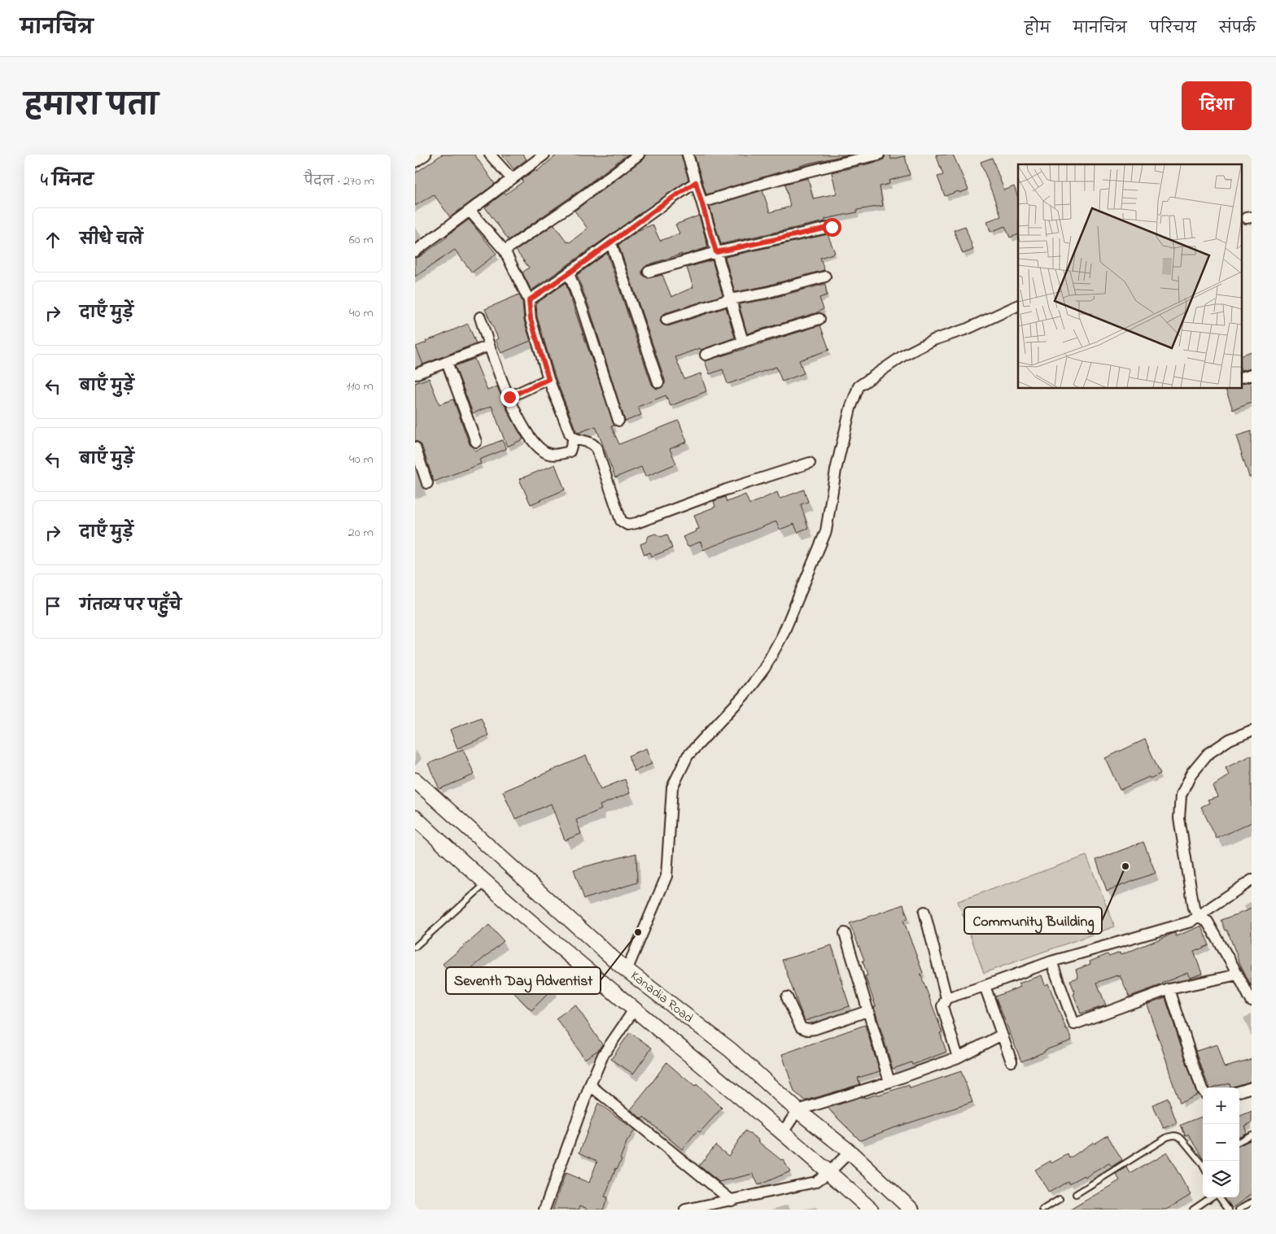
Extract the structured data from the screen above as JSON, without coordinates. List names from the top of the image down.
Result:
{
  "streets": {
    "main road": ["Kanadia Road"]
  },
  "places": ["Community Building", "Seventh Day Adventist"],
  "page": {
    "header": "मानचित्र",
    "nav": [
      "होम",
      "मानचित्र",
      "परिचय",
      "संपर्क"
    ],
    "title": "हमारा पता",
    "buttons": "दिशा",
    "heading": ["4 मिनट", "पैदल · 270 m"],
    "list": [
      ["सीधे चलें", "60 m"],
      ["दाएँ मुड़ें", "40 m"],
      ["बाएँ मुड़ें", "110 m"],
      ["बाएँ मुड़ें", "40 m"],
      ["दाएँ मुड़ें", "20 m"],
      "गंतव्य पर पहुँचे"
    ],
    "map_buttons": ["+", "−"]
  }
}
